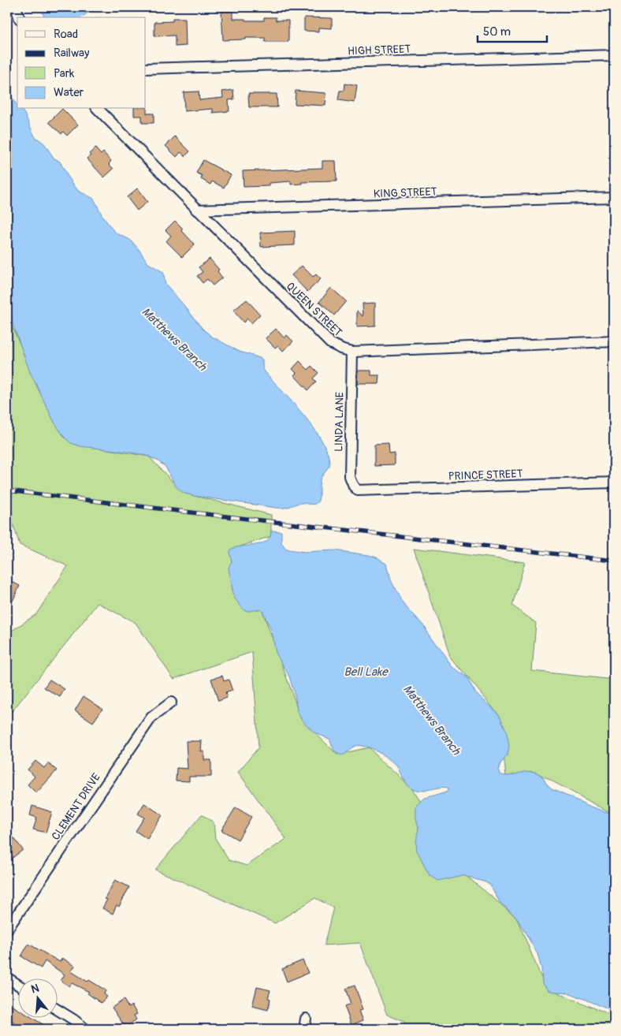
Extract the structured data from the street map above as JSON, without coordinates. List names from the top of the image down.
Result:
{
  "streets": {
    "street": [
      "HIGH STREET",
      "KING STREET",
      "QUEEN STREET",
      "LINDA LANE",
      "PRINCE STREET",
      "CLEMENT DRIVE"
    ]
  },
  "crossings": [
    ["KING STREET", "QUEEN STREET"],
    ["QUEEN STREET", "LINDA LANE"],
    ["LINDA LANE", "PRINCE STREET"]
  ],
  "water": ["Matthews Branch", "Bell Lake"],
  "legend": [
    "Road",
    "Railway",
    "Park",
    "Water"
  ],
  "scale_bar": "50 m",
  "north": "top"
}
